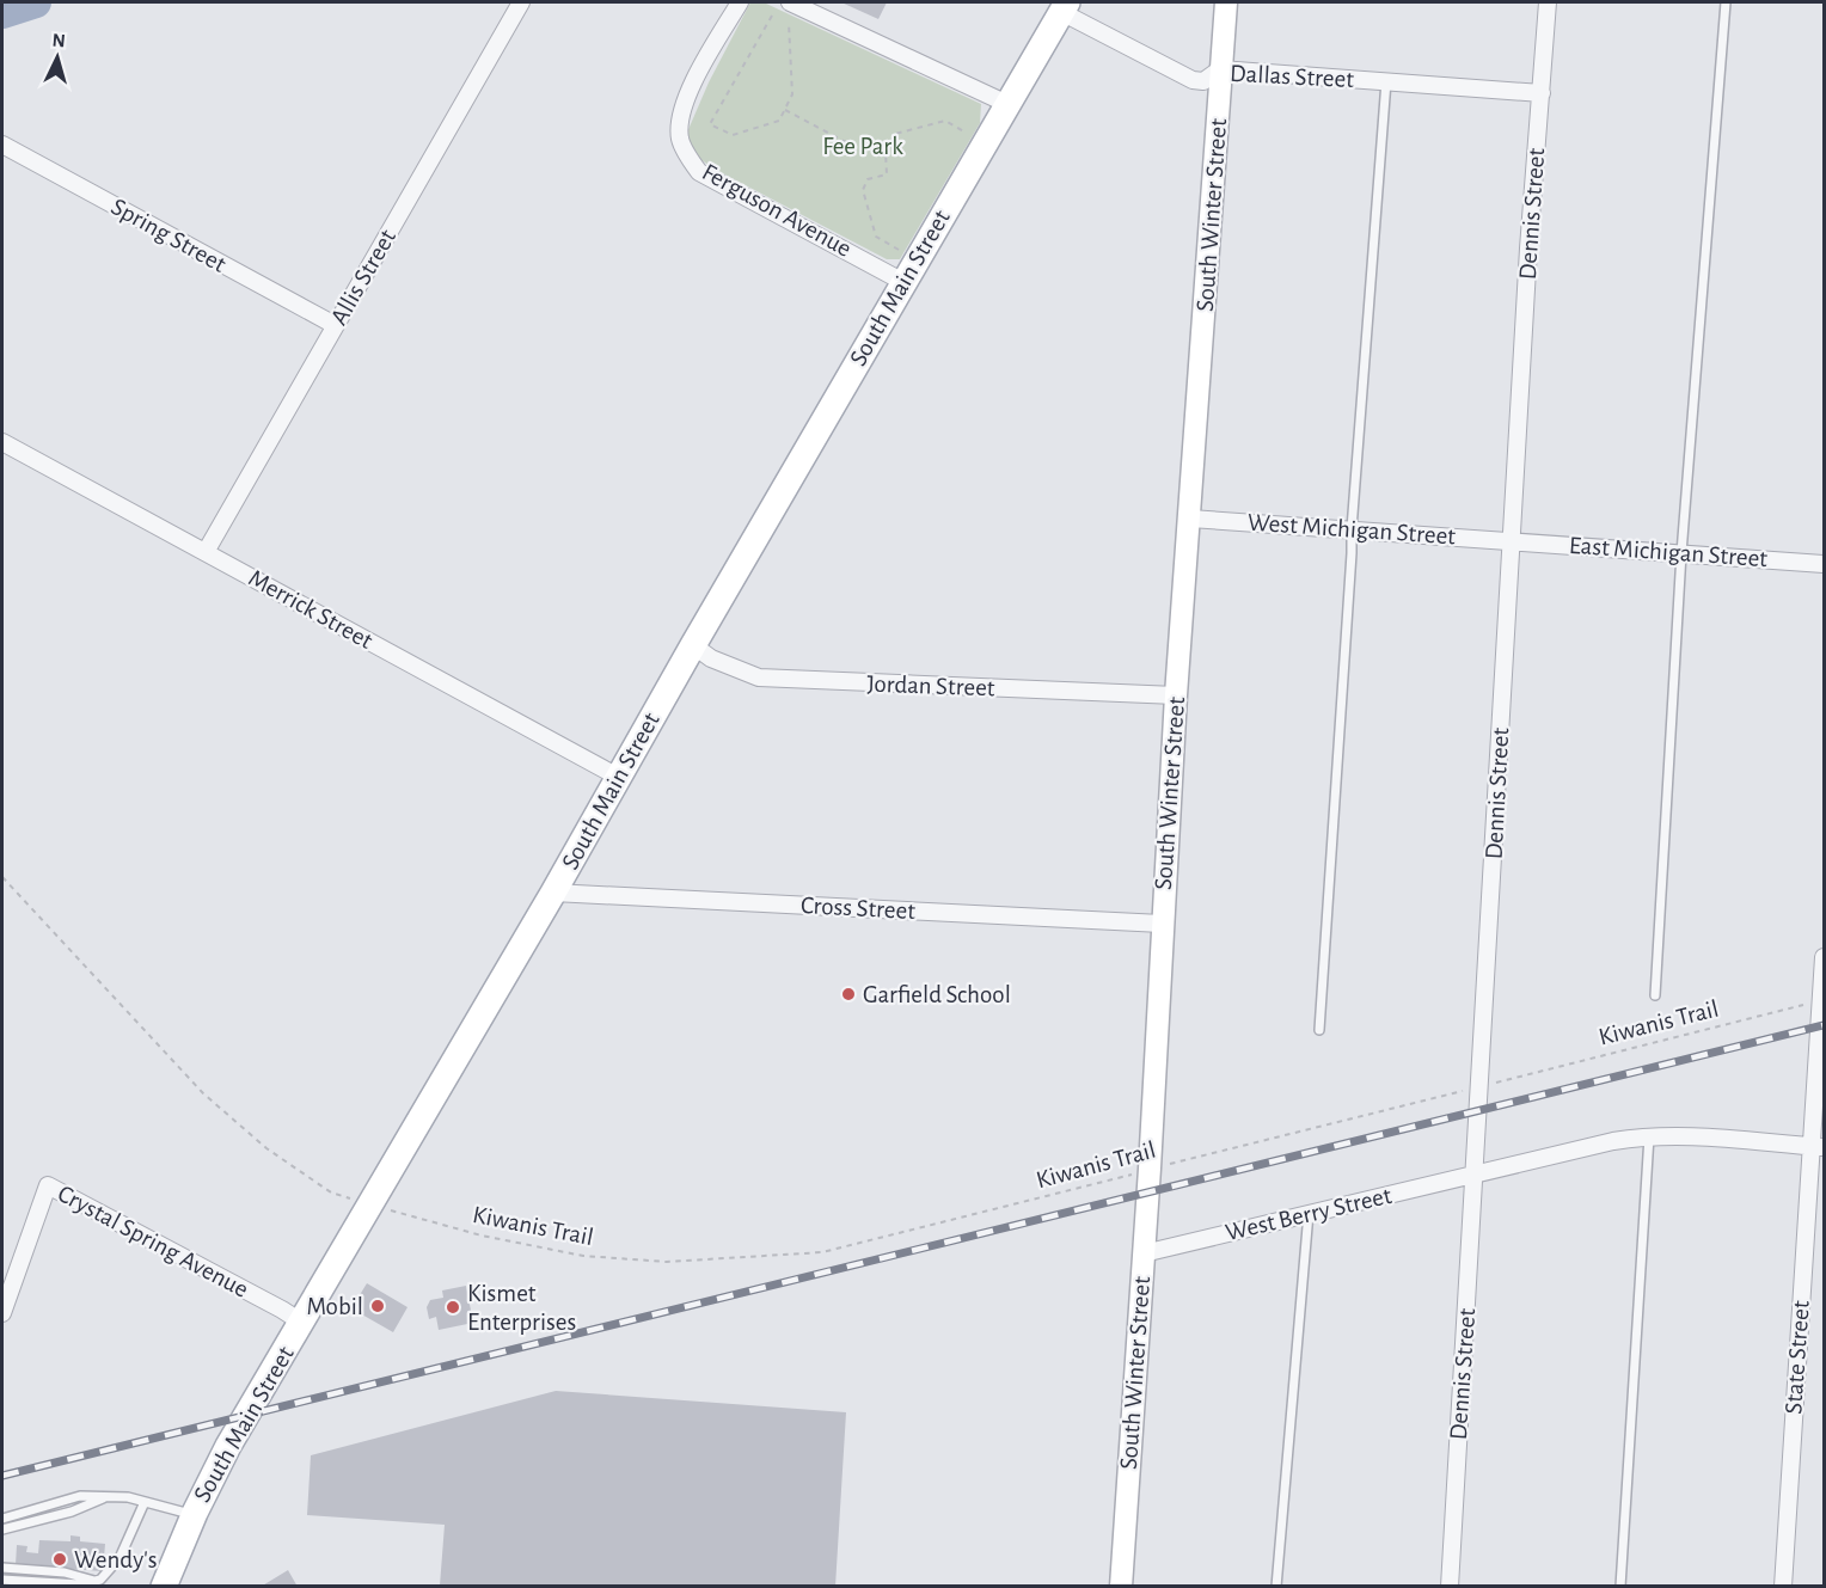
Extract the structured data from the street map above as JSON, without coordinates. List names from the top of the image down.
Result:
{
  "streets": {
    "main road": ["South Main Street"],
    "street": [
      "Dallas Street",
      "Ferguson Avenue",
      "Dennis Street",
      "South Winter Street",
      "Spring Street",
      "Allis Street",
      "West Michigan Street",
      "East Michigan Street",
      "Merrick Street",
      "Jordan Street",
      "Cross Street",
      "West Berry Street",
      "Crystal Spring Avenue",
      "State Street"
    ],
    "path": ["Kiwanis Trail"]
  },
  "crossings": [
    ["Dallas Street", "Dennis Street"],
    ["Dallas Street", "South Winter Street"],
    ["Dallas Street", "South Main Street"],
    ["Ferguson Avenue", "South Main Street"],
    ["Dennis Street", "West Michigan Street"],
    ["Dennis Street", "East Michigan Street"],
    ["Dennis Street", "Kiwanis Trail"],
    ["Dennis Street", "West Berry Street"],
    ["South Winter Street", "West Michigan Street"],
    ["South Winter Street", "Jordan Street"],
    ["South Winter Street", "Cross Street"],
    ["South Winter Street", "Kiwanis Trail"],
    ["South Winter Street", "West Berry Street"],
    ["Spring Street", "Allis Street"],
    ["Allis Street", "Merrick Street"],
    ["South Main Street", "Merrick Street"],
    ["South Main Street", "Jordan Street"],
    ["South Main Street", "Cross Street"],
    ["South Main Street", "Kiwanis Trail"],
    ["South Main Street", "Crystal Spring Avenue"],
    ["West Michigan Street", "East Michigan Street"],
    ["Kiwanis Trail", "State Street"],
    ["West Berry Street", "State Street"]
  ],
  "parks": ["Fee Park"],
  "places": [
    "Garfield School",
    "Mobil",
    "Kismet Enterprises",
    "Wendy's"
  ],
  "north": "top"
}
